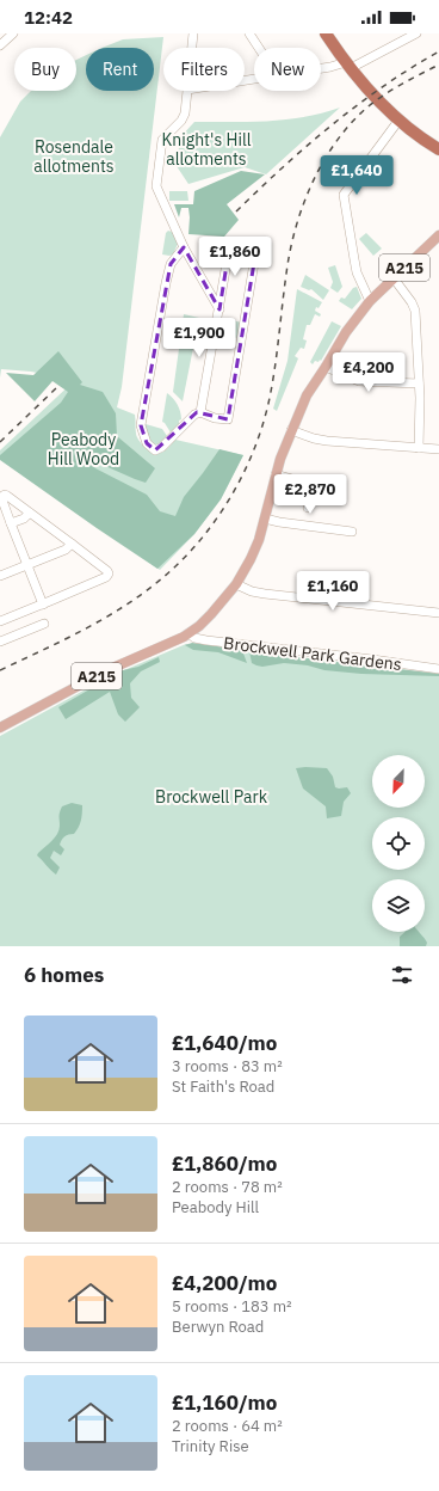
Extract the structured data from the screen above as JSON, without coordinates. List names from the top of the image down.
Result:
{
  "streets": {
    "main road": ["A215"],
    "street": ["Brockwell Park Gardens"]
  },
  "crossings": [
    ["A215", "Brockwell Park Gardens"]
  ],
  "parks": [
    "Knight's Hill allotments",
    "Rosendale allotments",
    "Peabody Hill Wood",
    "Brockwell Park"
  ],
  "north": "bottom left",
  "page": {
    "status": "12:42",
    "chip": [
      "Buy",
      "Rent",
      "Filters",
      "New"
    ],
    "price": [
      "£1,640",
      "£1,860",
      "£1,900",
      "£4,200",
      "£2,870",
      "£1,160"
    ],
    "heading": "6 homes",
    "list": [
      {
        "name": "£1,640/mo",
        "note": "3 rooms · 83 m² · St Faith's Road"
      },
      {
        "name": "£1,860/mo",
        "note": "2 rooms · 78 m² · Peabody Hill"
      },
      {
        "name": "£4,200/mo",
        "note": "5 rooms · 183 m² · Berwyn Road"
      },
      {
        "name": "£1,160/mo",
        "note": "2 rooms · 64 m² · Trinity Rise"
      }
    ]
  }
}
